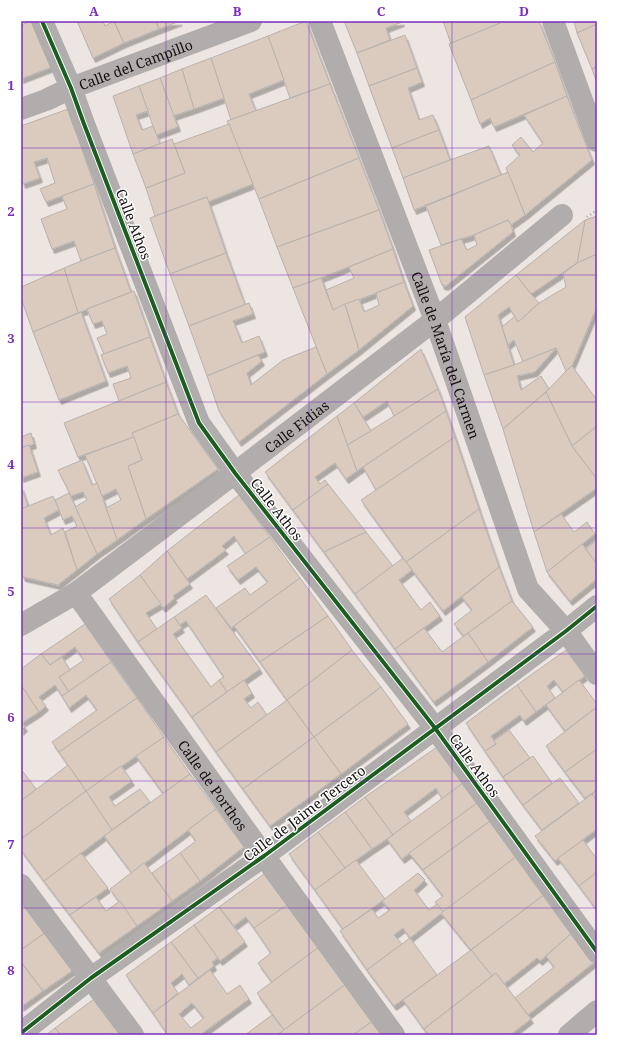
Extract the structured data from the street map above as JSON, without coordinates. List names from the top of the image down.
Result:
{
  "streets": {
    "street": [
      "Calle del Campillo",
      "Calle Athos",
      "Calle de María del Carmen",
      "Calle Fidias",
      "Calle de Porthos",
      "Calle de Jaime Tercero"
    ]
  },
  "crossings": [
    ["Calle del Campillo", "Calle Athos"],
    ["Calle Athos", "Calle Fidias"],
    ["Calle Athos", "Calle de Jaime Tercero"],
    ["Calle de María del Carmen", "Calle Fidias"],
    ["Calle de María del Carmen", "Calle de Jaime Tercero"],
    ["Calle Fidias", "Calle de Porthos"],
    ["Calle de Porthos", "Calle de Jaime Tercero"]
  ],
  "grid": {
    "columns": [
      "A",
      "B",
      "C",
      "D"
    ],
    "rows": [
      "1",
      "2",
      "3",
      "4",
      "5",
      "6",
      "7",
      "8"
    ]
  }
}
